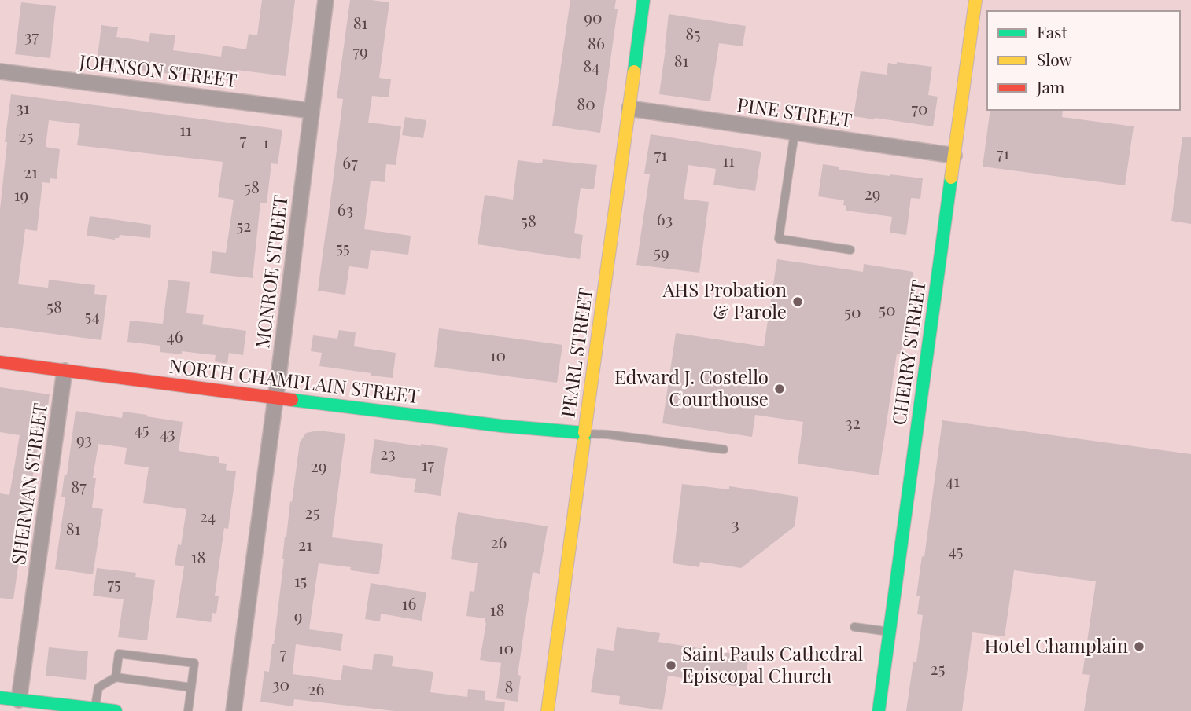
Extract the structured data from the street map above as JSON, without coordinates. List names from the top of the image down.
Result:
{
  "streets": {
    "main road": ["PEARL STREET", "CHERRY STREET", "NORTH CHAMPLAIN STREET"],
    "street": [
      "JOHNSON STREET",
      "PINE STREET",
      "MONROE STREET",
      "SHERMAN STREET"
    ]
  },
  "crossings": [
    ["JOHNSON STREET", "MONROE STREET"],
    ["PINE STREET", "PEARL STREET"],
    ["PINE STREET", "CHERRY STREET"],
    ["MONROE STREET", "NORTH CHAMPLAIN STREET"],
    ["PEARL STREET", "NORTH CHAMPLAIN STREET"],
    ["NORTH CHAMPLAIN STREET", "SHERMAN STREET"]
  ],
  "places": [
    "AHS Probation & Parole",
    "Edward J. Costello Courthouse",
    "Hotel Champlain",
    "Saint Pauls Cathedral Episcopal Church"
  ],
  "house_numbers": [
    "90",
    "81",
    "85",
    "37",
    "86",
    "79",
    "81",
    "84",
    "80",
    "31",
    "70",
    "11",
    "25",
    "7",
    "1",
    "71",
    "71",
    "11",
    "67",
    "21",
    "58",
    "29",
    "19",
    "63",
    "63",
    "58",
    "52",
    "55",
    "59",
    "58",
    "50",
    "50",
    "54",
    "46",
    "10",
    "32",
    "45",
    "43",
    "93",
    "23",
    "17",
    "29",
    "41",
    "87",
    "25",
    "24",
    "3",
    "81",
    "26",
    "21",
    "45",
    "18",
    "15",
    "75",
    "16",
    "18",
    "9",
    "10",
    "7",
    "25",
    "30",
    "8",
    "26"
  ],
  "legend": ["Fast", "Slow", "Jam"]
}
